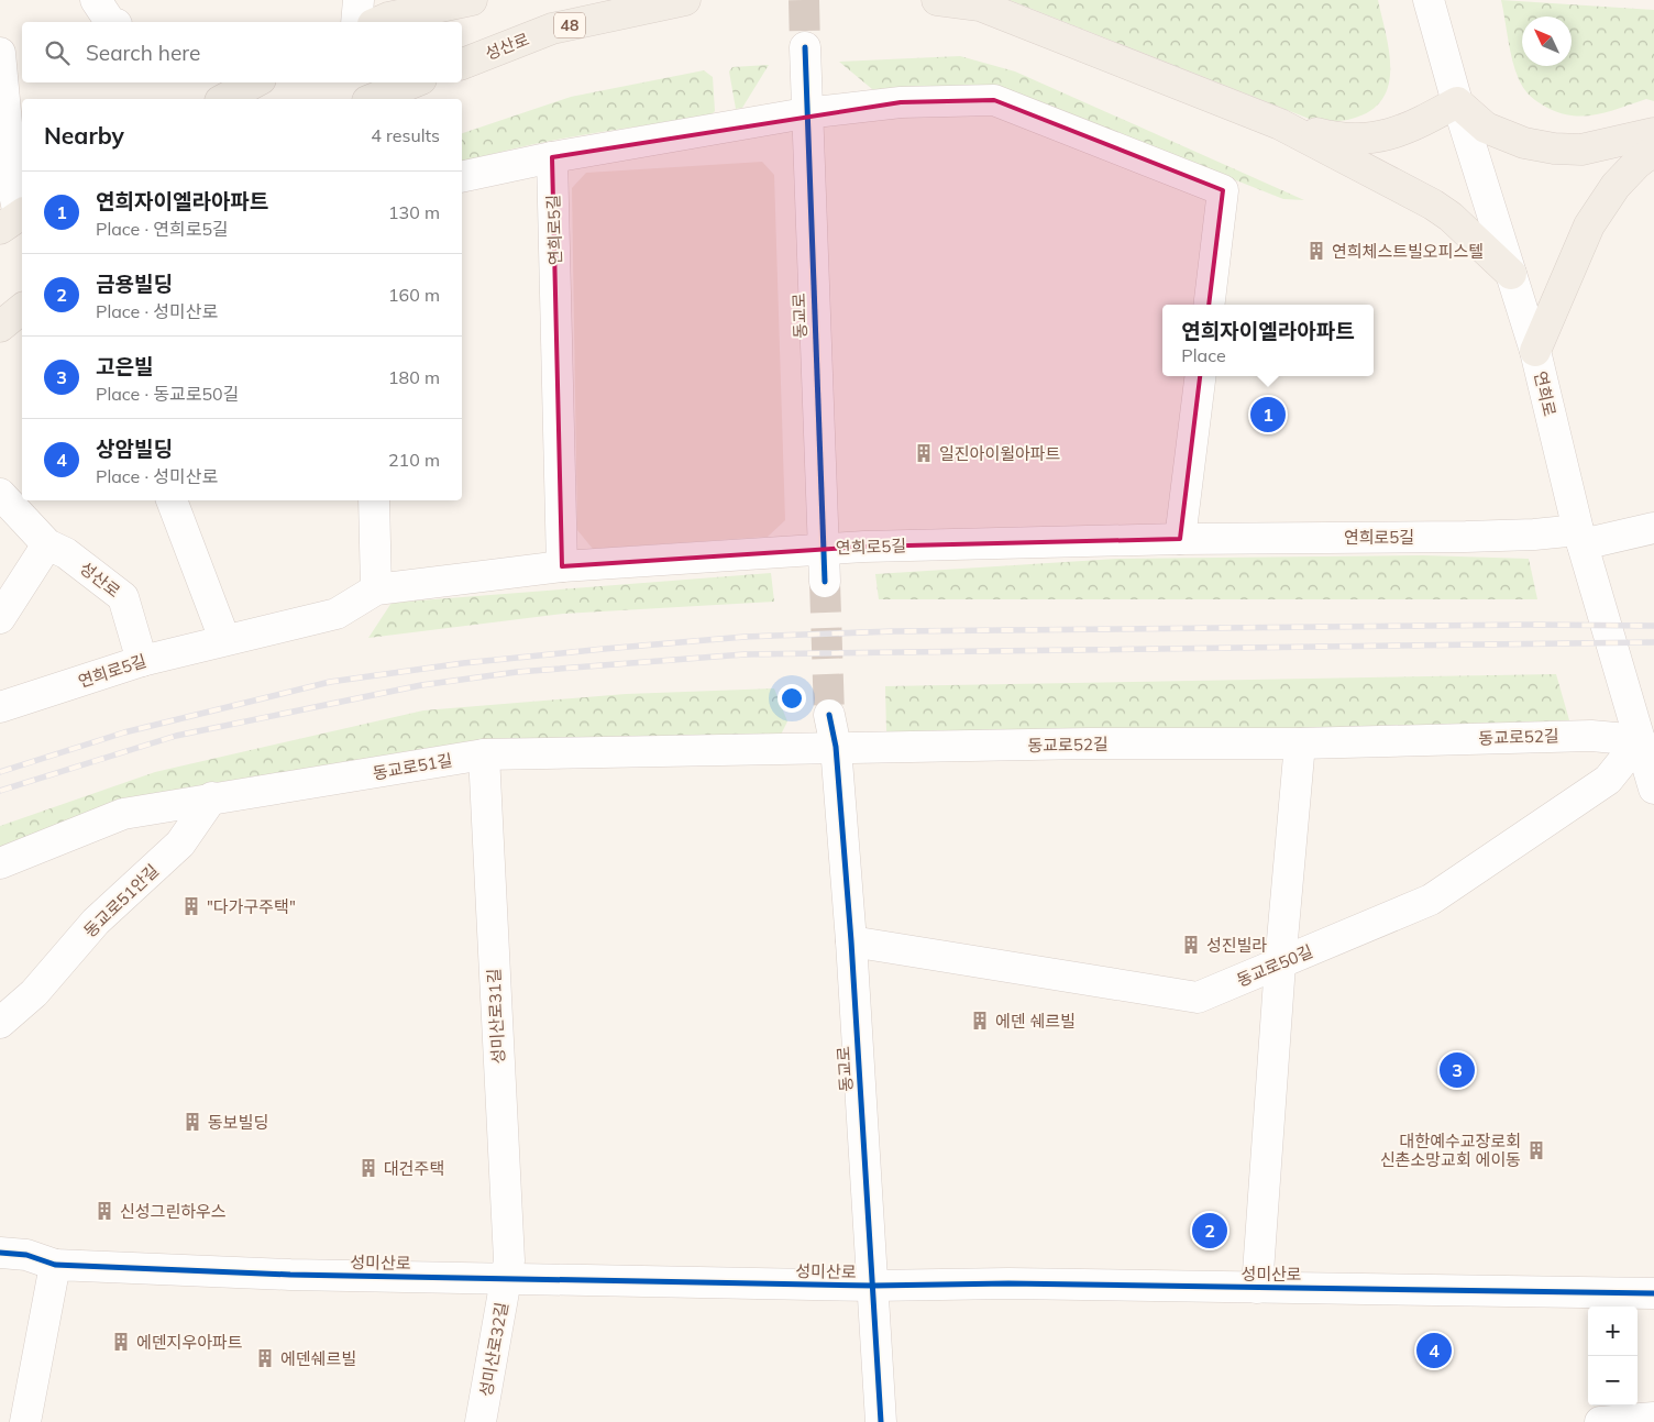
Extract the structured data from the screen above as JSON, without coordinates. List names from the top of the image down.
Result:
{
  "streets": {
    "main road": ["48", "성산로"],
    "street": [
      "연희로5길",
      "동교로",
      "연희로",
      "동교로52길",
      "동교로51길",
      "동교로51안길",
      "동교로50길",
      "성미산로31길",
      "성미산로",
      "성미산로32길"
    ]
  },
  "crossings": [
    ["성산로", "연희로5길"],
    ["연희로5길", "동교로"],
    ["연희로5길", "연희로"],
    ["동교로", "동교로52길"],
    ["동교로", "동교로51길"],
    ["동교로", "동교로50길"],
    ["동교로", "성미산로"],
    ["연희로", "동교로52길"],
    ["연희로", "동교로50길"],
    ["동교로52길", "동교로51길"],
    ["동교로52길", "동교로50길"],
    ["동교로51길", "동교로51안길"],
    ["동교로51길", "성미산로31길"],
    ["동교로50길", "성미산로"],
    ["성미산로31길", "성미산로"],
    ["성미산로31길", "성미산로32길"],
    ["성미산로", "성미산로32길"]
  ],
  "places": {
    "building": [
      "연희체스트빌오피스텔",
      "일진아이윌아파트",
      "\"다가구주택\"",
      "성진빌라",
      "에덴 쉐르빌",
      "동보빌딩",
      "대한예수교장로회 신촌소망교회 에이동",
      "대건주택",
      "신성그린하우스",
      "에덴지우아파트",
      "에덴쉐르빌"
    ]
  },
  "north": "top left",
  "page": {
    "search": "Search here",
    "heading": ["Nearby", "4 results"],
    "list": [
      {
        "mark": "1",
        "name": "연희자이엘라아파트",
        "note": "Place · 연희로5길",
        "value": "130 m"
      },
      {
        "mark": "2",
        "name": "금용빌딩",
        "note": "Place · 성미산로",
        "value": "160 m"
      },
      {
        "mark": "3",
        "name": "고은빌",
        "note": "Place · 동교로50길",
        "value": "180 m"
      },
      {
        "mark": "4",
        "name": "상암빌딩",
        "note": "Place · 성미산로",
        "value": "210 m"
      }
    ],
    "popup": ["연희자이엘라아파트", "Place"],
    "pins": [
      "1",
      "3",
      "2",
      "4"
    ],
    "map_buttons": ["+", "−"]
  }
}
